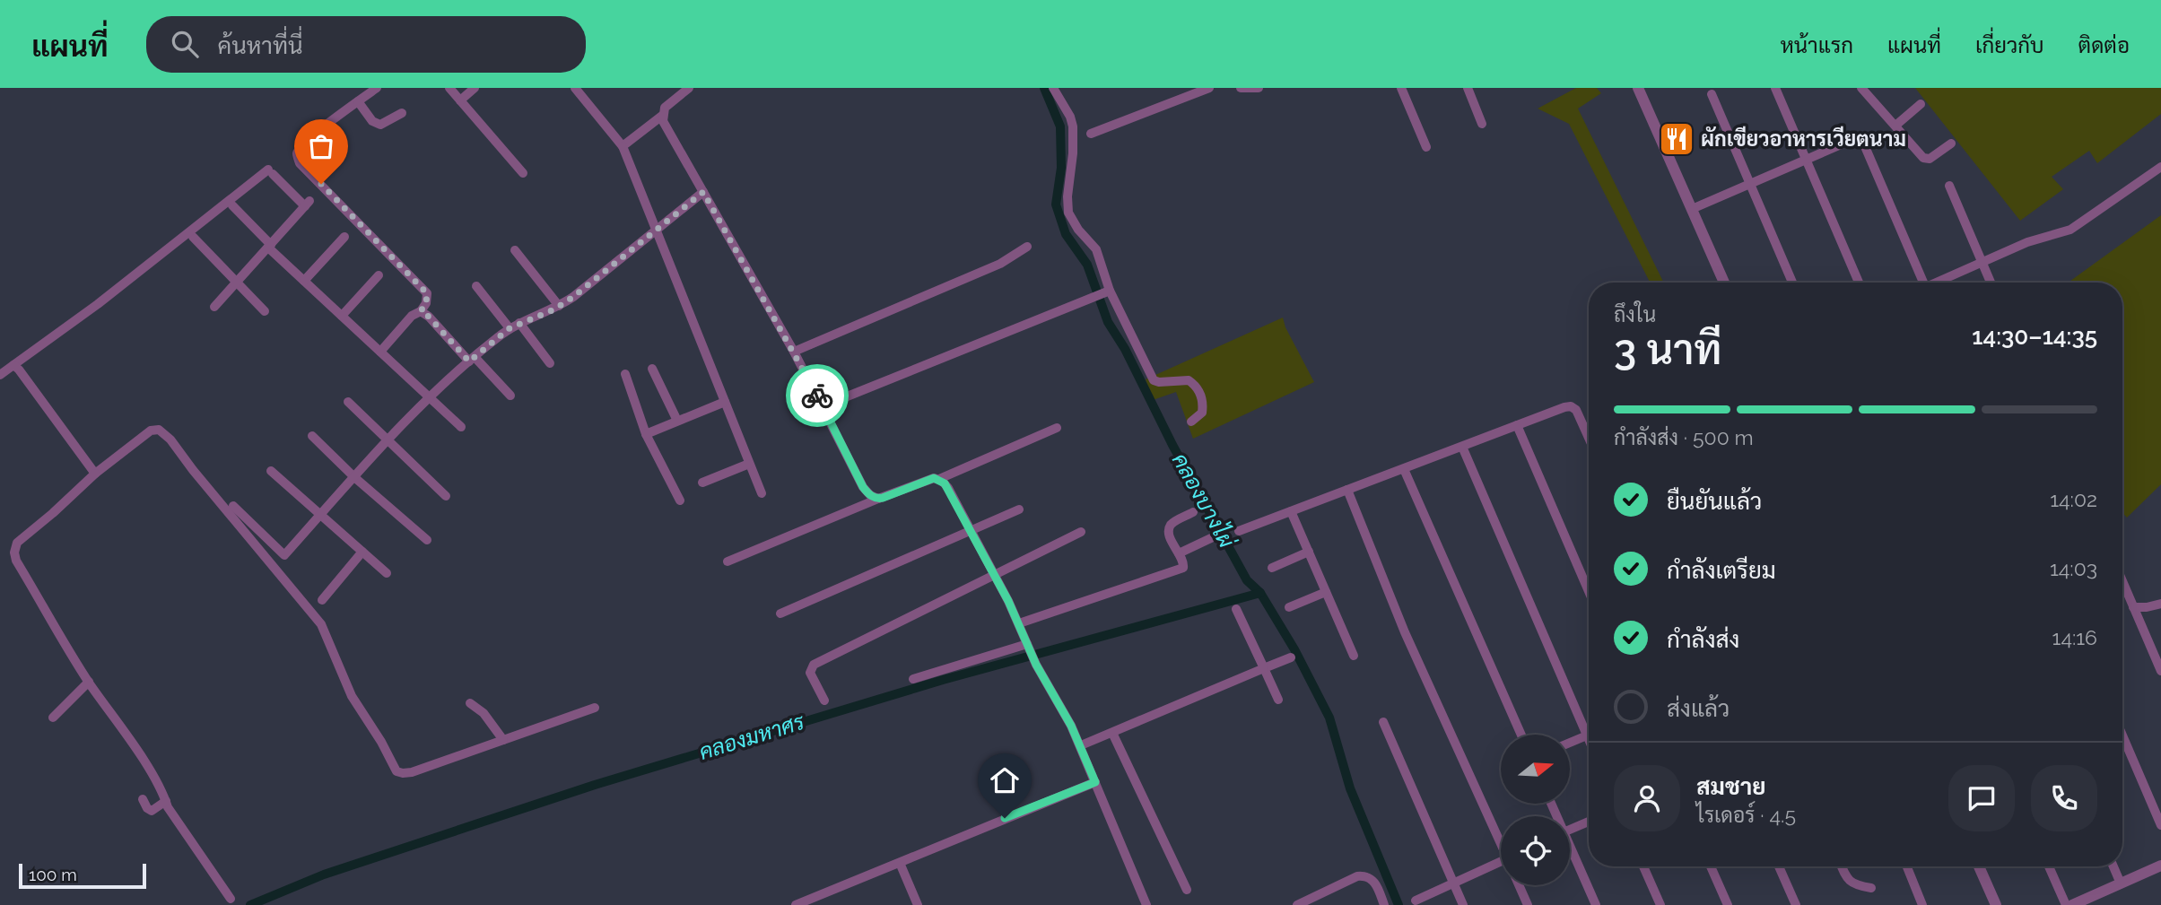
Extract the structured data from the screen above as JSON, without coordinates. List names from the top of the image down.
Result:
{
  "water": ["คลองบางไผ่", "คลองมหาศร"],
  "places": {
    "restaurant": ["ผักเขียวอาหารเวียตนาม"]
  },
  "scale_bar": "100 m",
  "north": "right",
  "page": {
    "header": "แผนที่",
    "search": "ค้นหาที่นี่",
    "nav": [
      "หน้าแรก",
      "แผนที่",
      "เกี่ยวกับ",
      "ติดต่อ"
    ],
    "heading": ["3 นาที", "ถึงใน", "14:30–14:35"],
    "panel": ["สมชาย", "ไรเดอร์ · 4.5"],
    "bar": "กำลังส่ง · 500 m",
    "list": [
      ["ยืนยันแล้ว", "14:02"],
      ["กำลังเตรียม", "14:03"],
      ["กำลังส่ง", "14:16"],
      "ส่งแล้ว"
    ],
    "scale": "100 m"
  }
}
